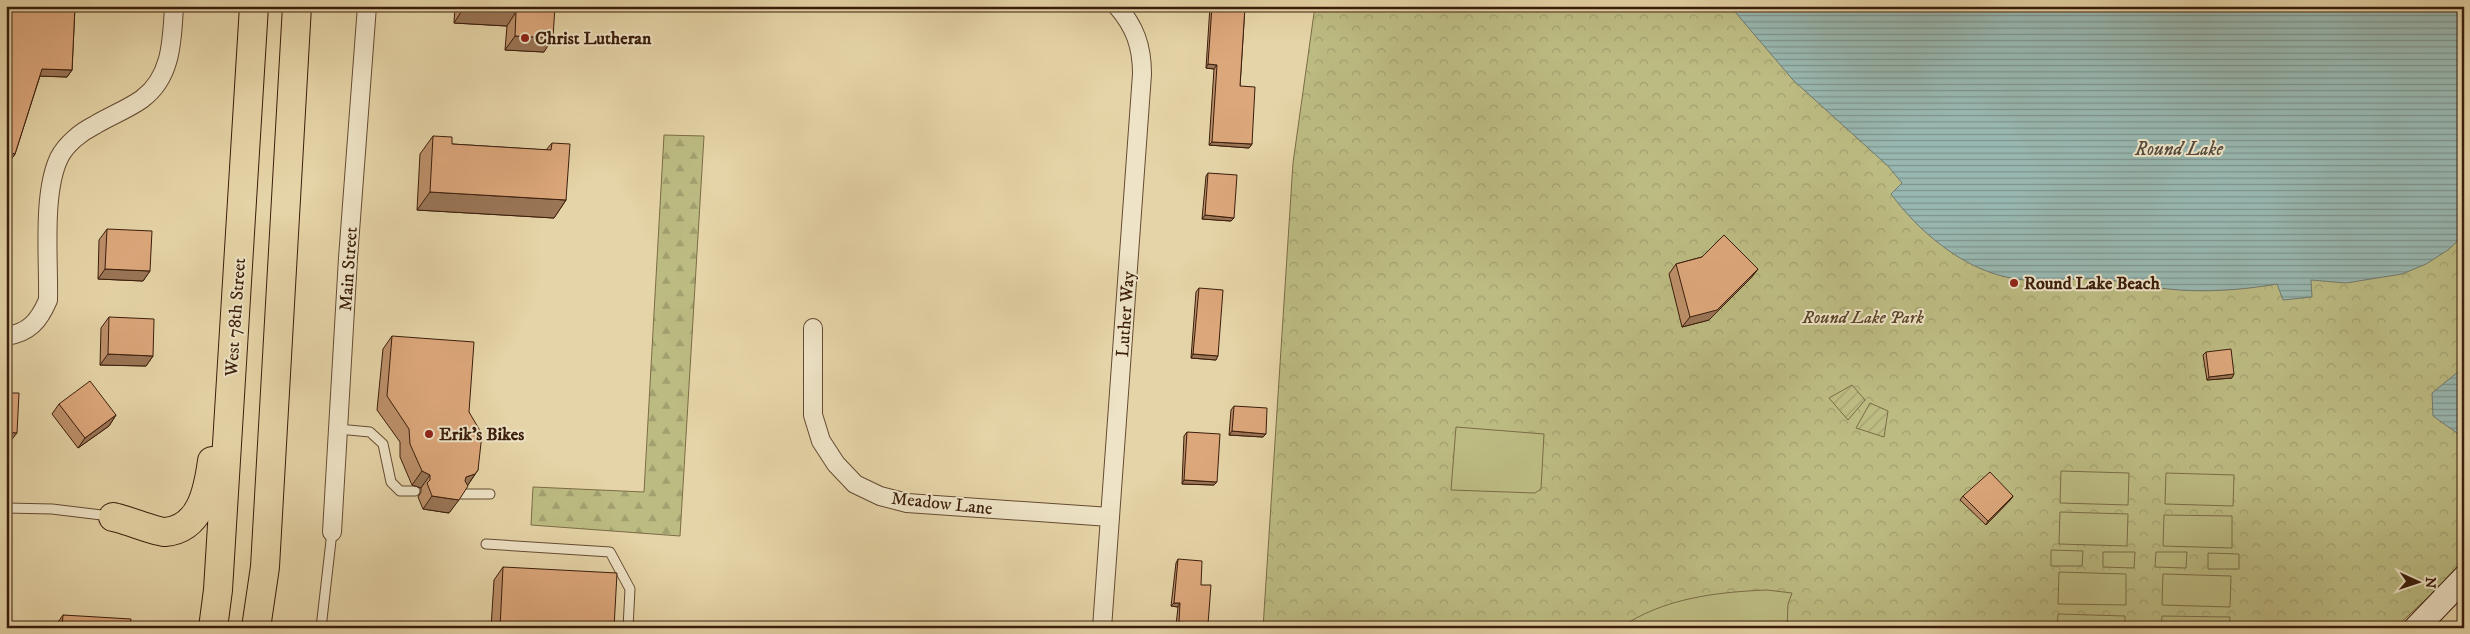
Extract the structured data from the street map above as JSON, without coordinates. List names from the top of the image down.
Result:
{
  "streets": {
    "main road": ["West 78th Street"],
    "street": ["Main Street", "Luther Way", "Meadow Lane"]
  },
  "crossings": [
    ["Luther Way", "Meadow Lane"]
  ],
  "water": ["Round Lake"],
  "parks": ["Round Lake Park"],
  "places": ["Christ Lutheran", "Round Lake Beach", "Erik's Bikes"],
  "north": "right"
}
